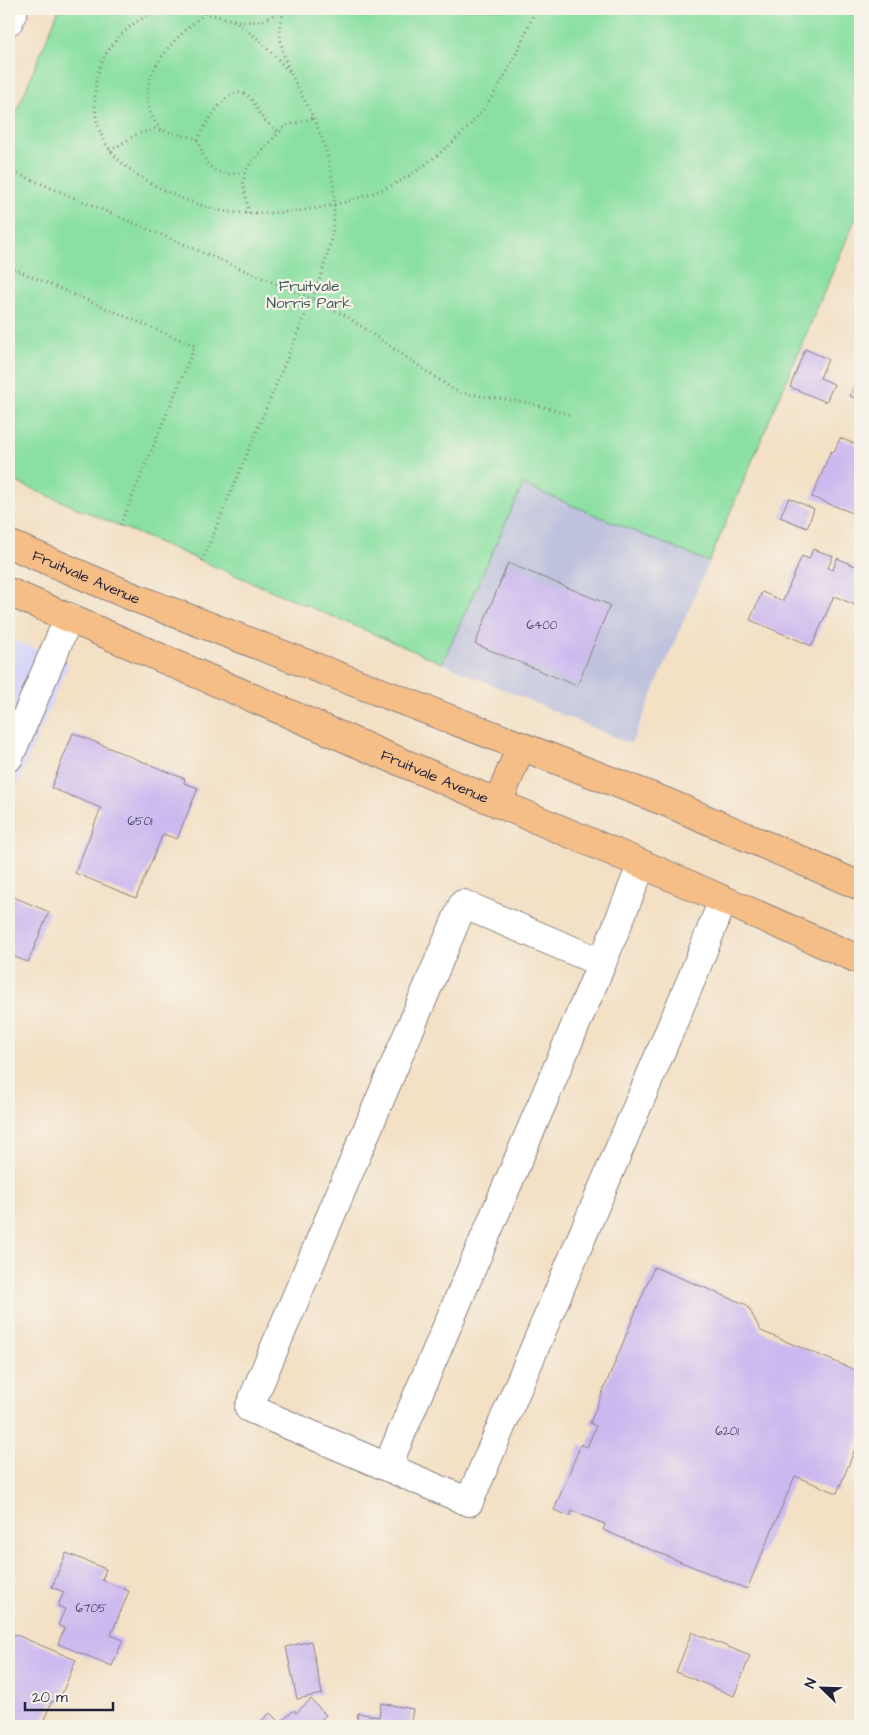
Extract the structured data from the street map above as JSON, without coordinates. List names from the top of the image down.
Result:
{
  "streets": {
    "main road": ["Fruitvale Avenue"]
  },
  "parks": ["Fruitvale Norris Park"],
  "house_numbers": [
    "6400",
    "6501",
    "6201",
    "6705"
  ],
  "scale_bar": "20 m",
  "north": "top left"
}
